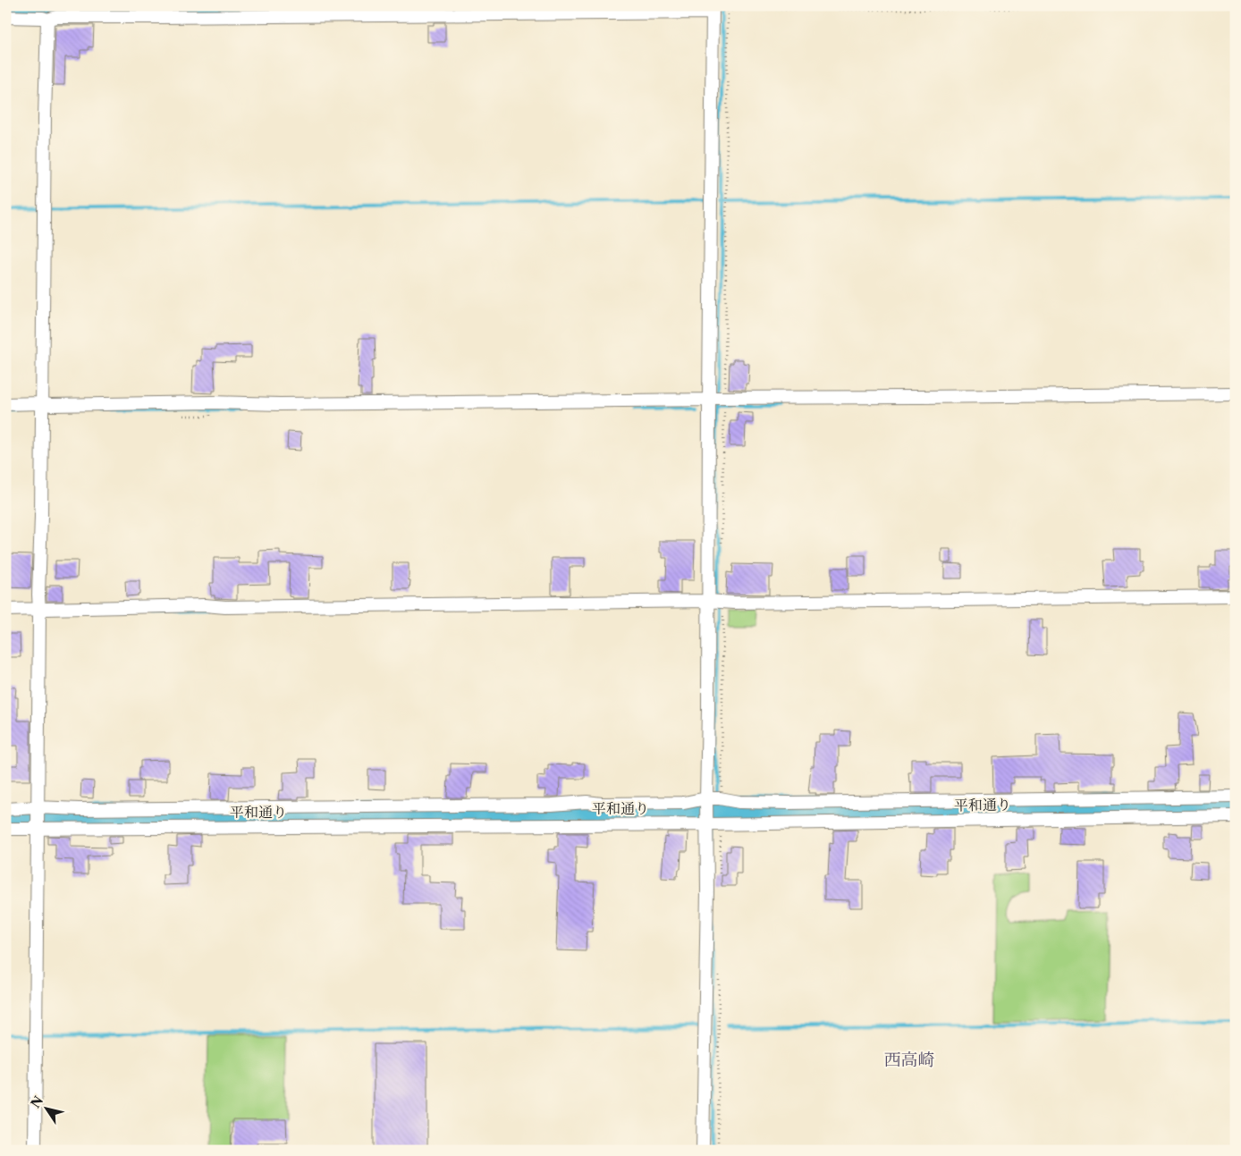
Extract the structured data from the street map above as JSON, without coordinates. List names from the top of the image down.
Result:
{
  "streets": {
    "street": ["平和通り"]
  },
  "districts": ["西高崎"],
  "north": "top left"
}
